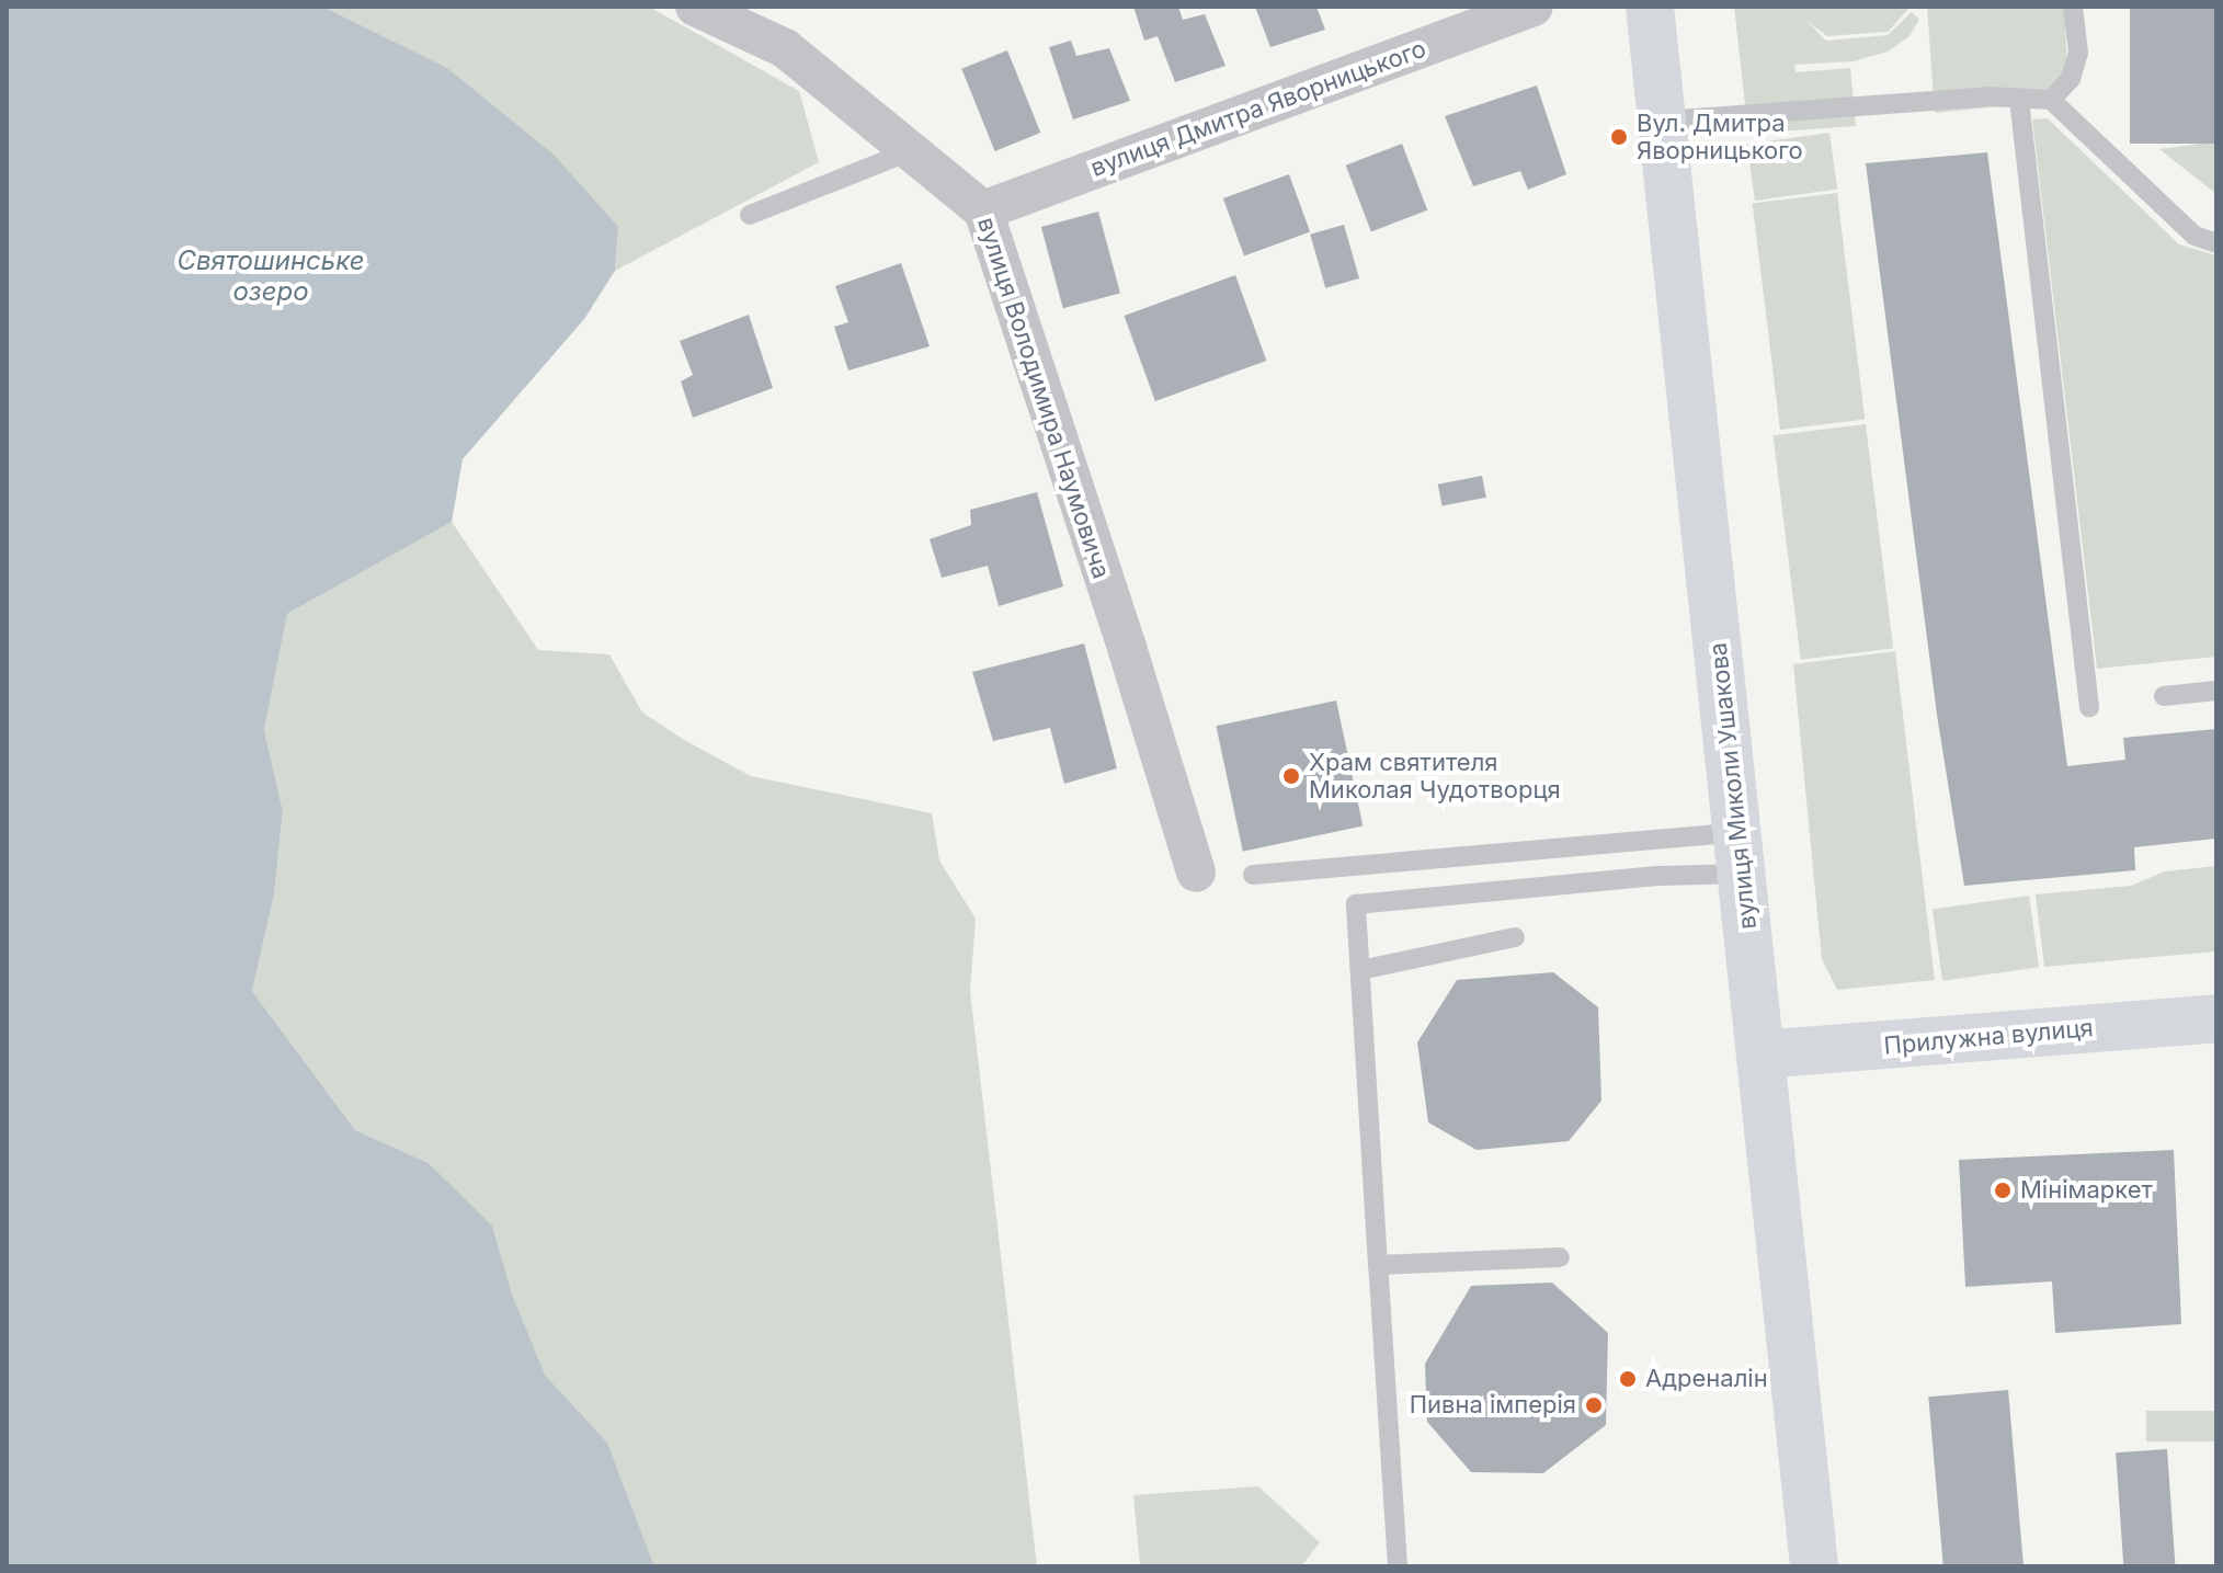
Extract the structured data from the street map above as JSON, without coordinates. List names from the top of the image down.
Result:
{
  "streets": {
    "street": [
      "вулиця Дмитра Яворницького",
      "вулиця Володимира Наумовича",
      "вулиця Миколи Ушакова",
      "Прилужна вулиця"
    ]
  },
  "crossings": [
    ["вулиця Дмитра Яворницького", "вулиця Володимира Наумовича"],
    ["вулиця Миколи Ушакова", "Прилужна вулиця"]
  ],
  "water": ["Святошинське озеро"],
  "places": [
    "Вул. Дмитра Яворницького",
    "Храм святителя Миколая Чудотворця",
    "Мінімаркет",
    "Адреналін",
    "Пивна імперія"
  ]
}
